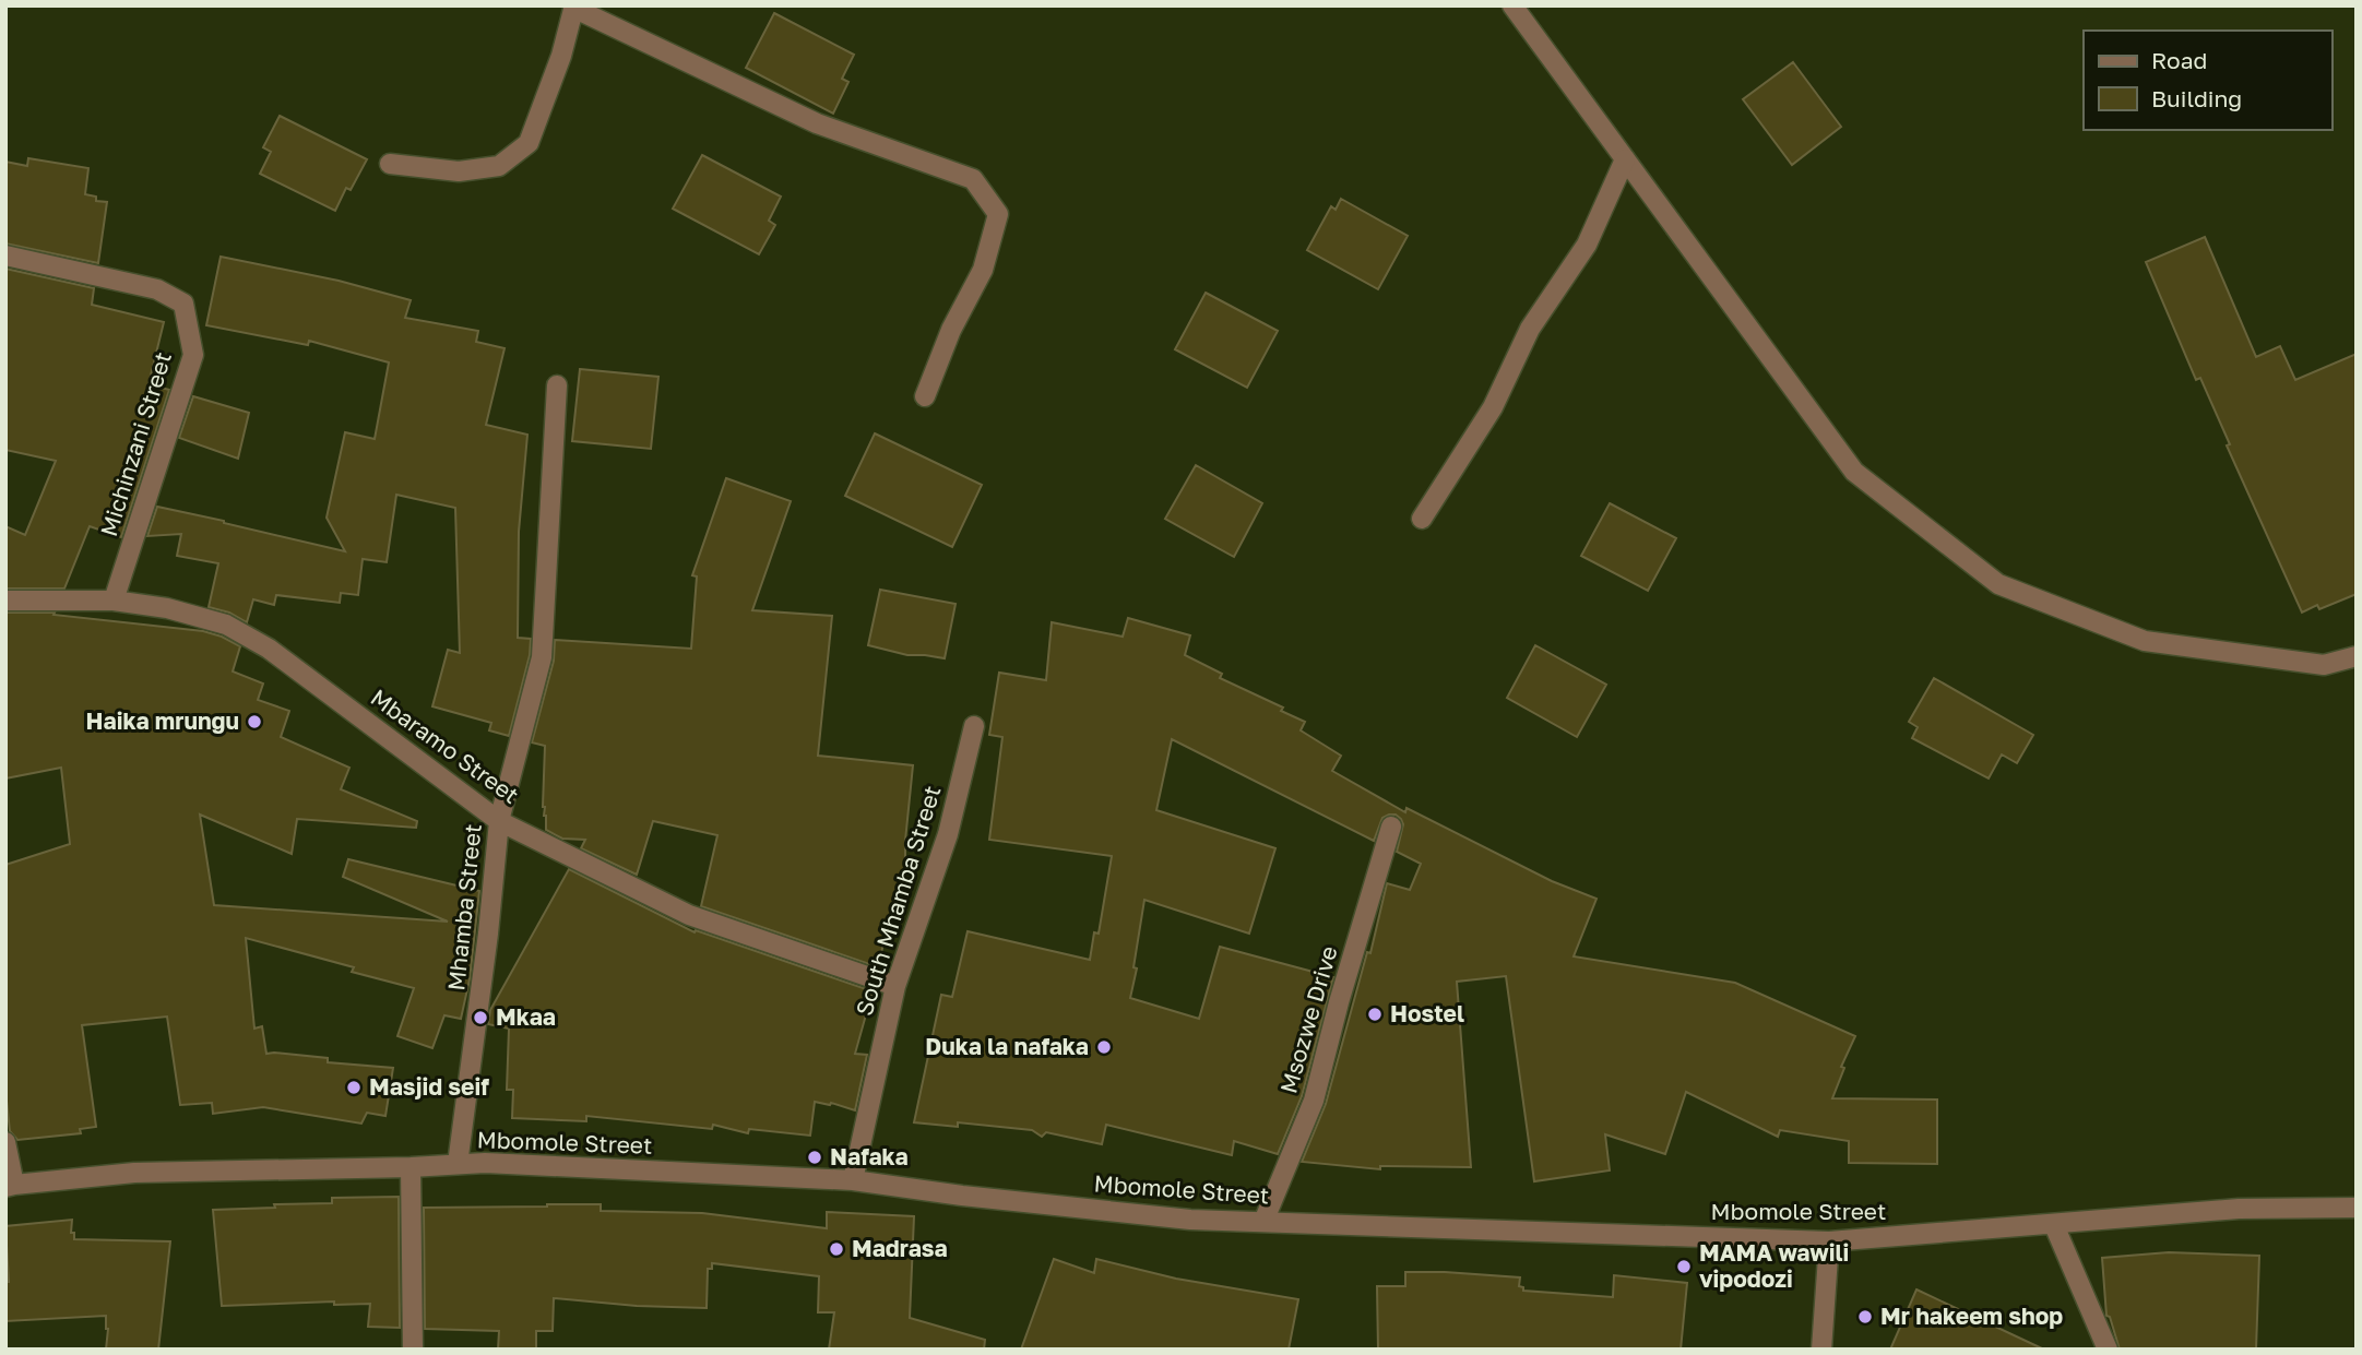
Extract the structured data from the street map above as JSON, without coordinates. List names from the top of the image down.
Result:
{
  "streets": {
    "street": [
      "Michinzani Street",
      "Mbaramo Street",
      "South Mhamba Street",
      "Mhamba Street",
      "Msozwe Drive",
      "Mbomole Street"
    ]
  },
  "crossings": [
    ["Michinzani Street", "Mbaramo Street"],
    ["Mbaramo Street", "South Mhamba Street"],
    ["Mbaramo Street", "Mhamba Street"],
    ["South Mhamba Street", "Mbomole Street"],
    ["Mhamba Street", "Mbomole Street"],
    ["Msozwe Drive", "Mbomole Street"]
  ],
  "places": [
    "Haika mrungu",
    "Hostel",
    "Mkaa",
    "Duka la nafaka",
    "Masjid seif",
    "Nafaka",
    "Madrasa",
    "MAMA wawili vipodozi",
    "Mr hakeem shop"
  ],
  "legend": ["Road", "Building"]
}
